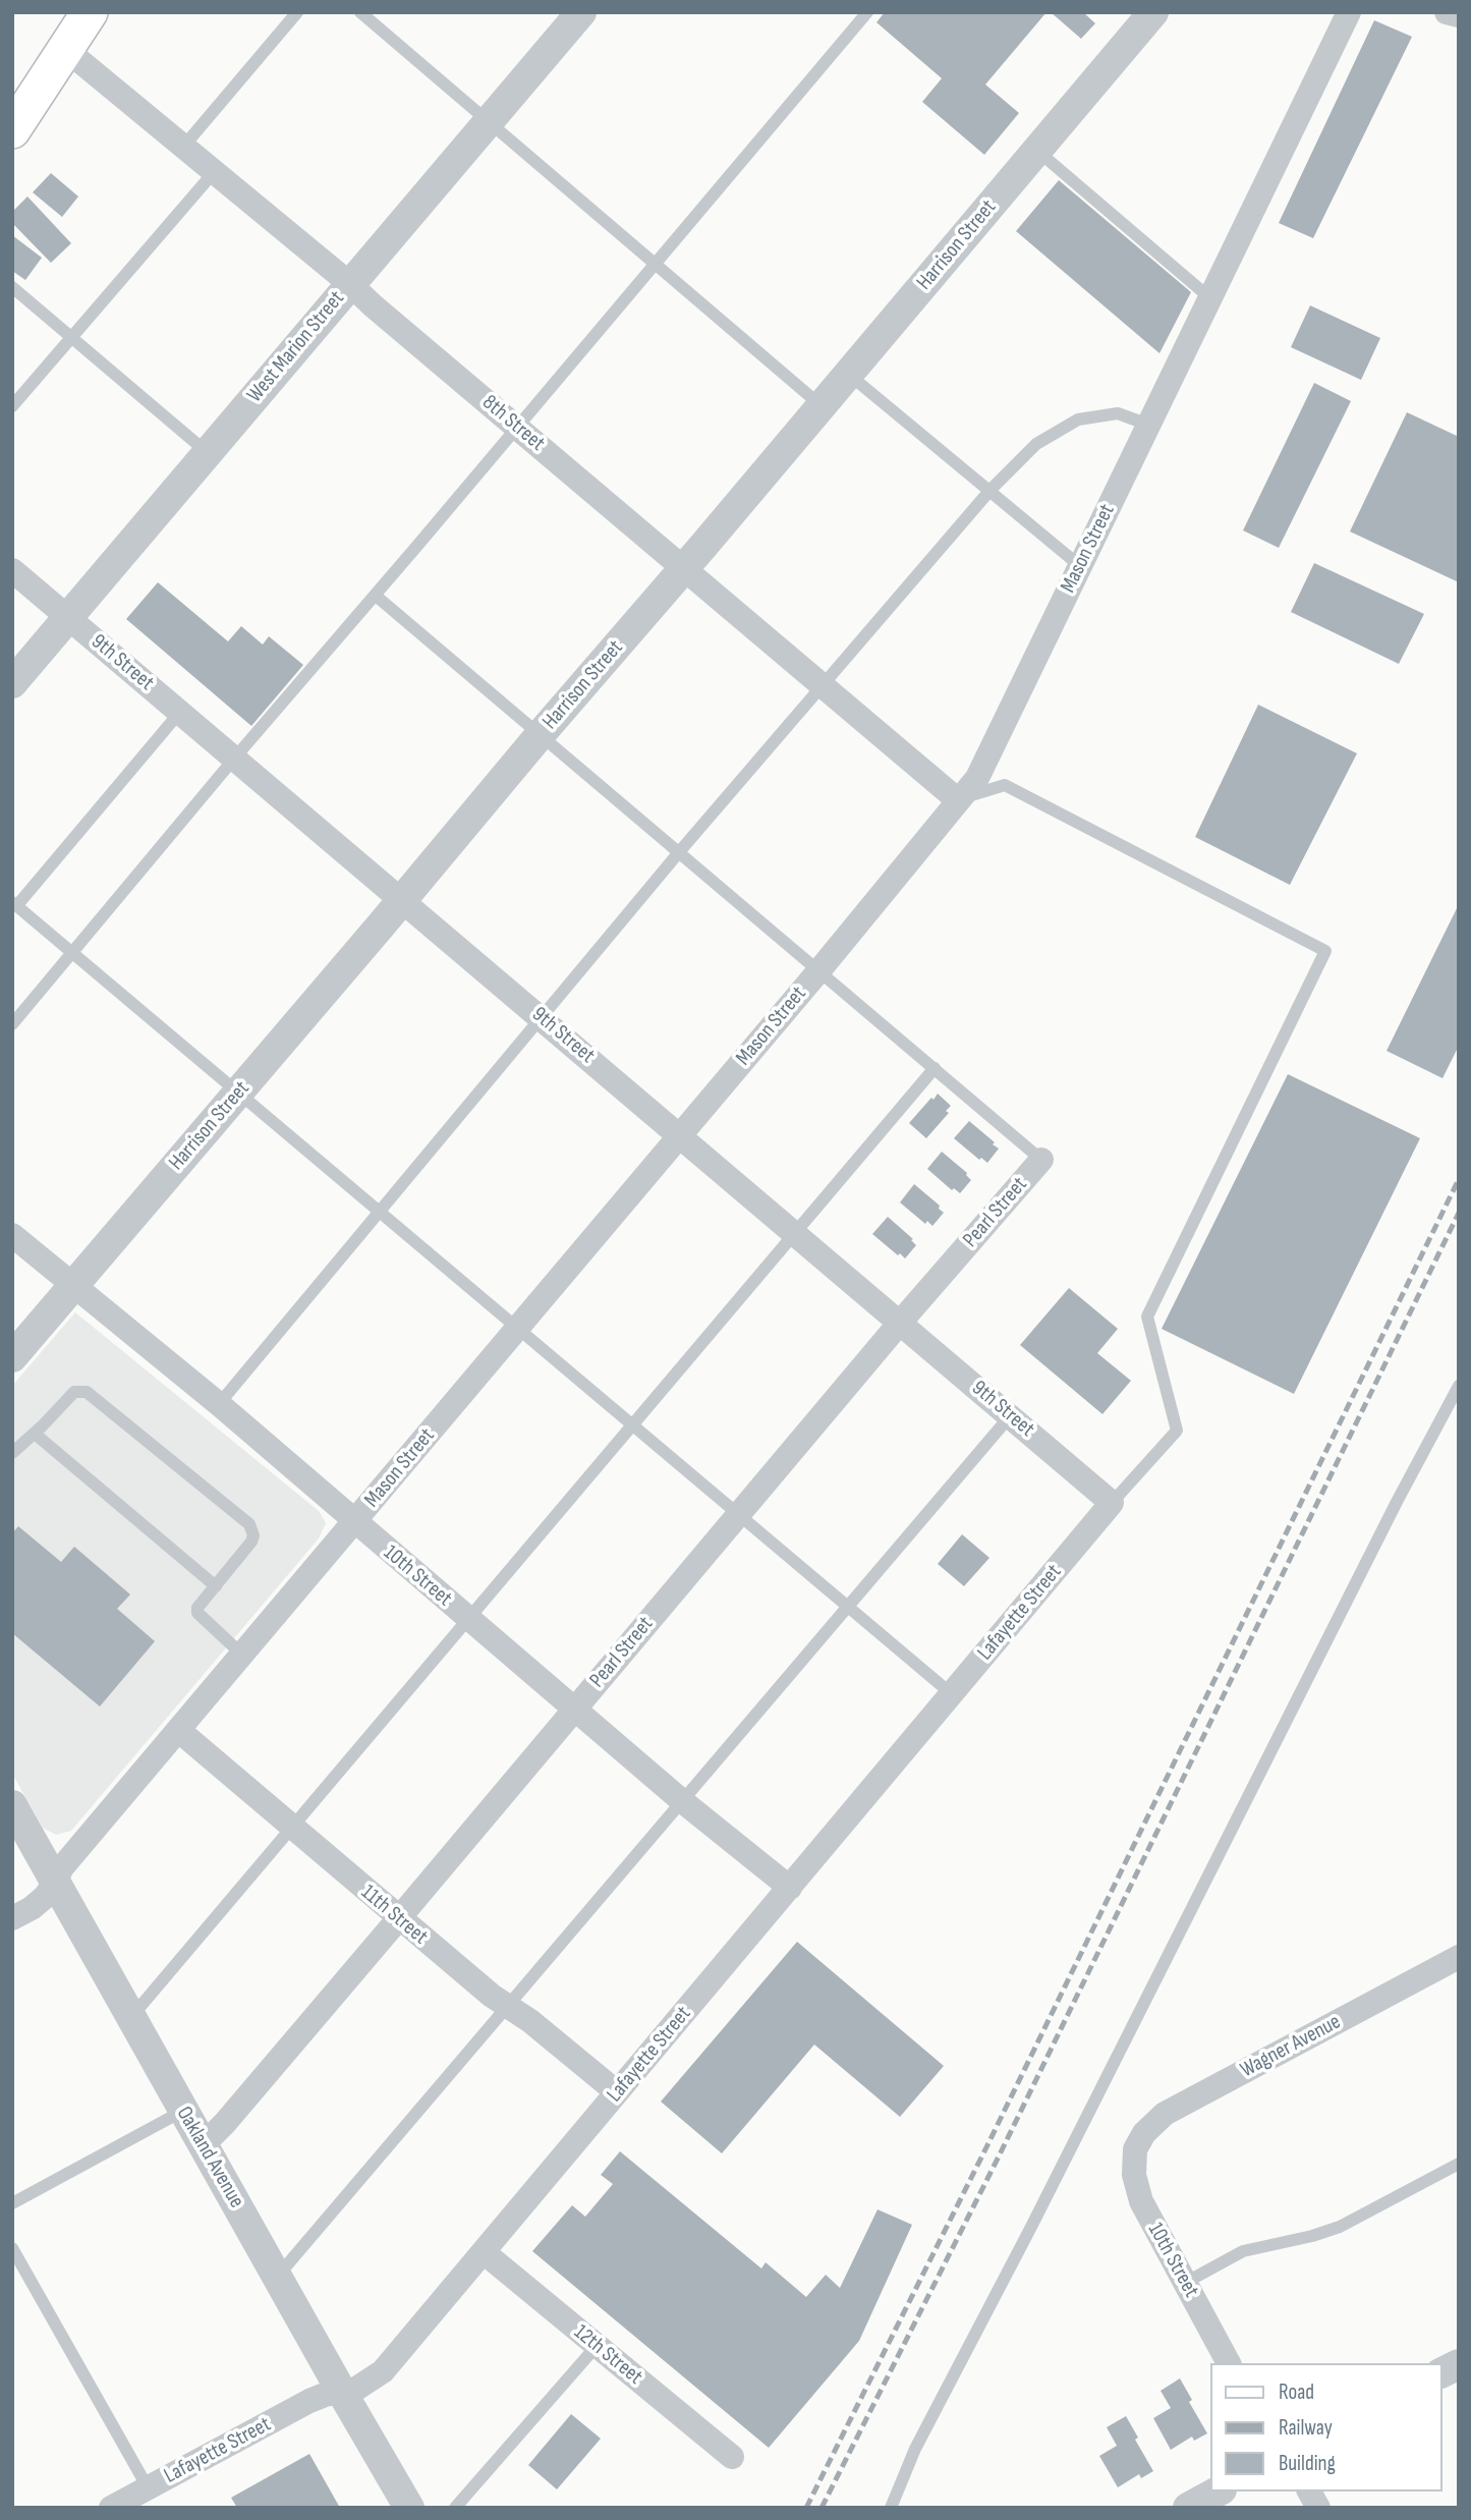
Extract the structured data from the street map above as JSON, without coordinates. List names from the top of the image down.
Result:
{
  "streets": {
    "street": [
      "Harrison Street",
      "West Marion Street",
      "8th Street",
      "Mason Street",
      "9th Street",
      "Pearl Street",
      "10th Street",
      "Lafayette Street",
      "11th Street",
      "Wagner Avenue",
      "Oakland Avenue",
      "12th Street"
    ]
  },
  "crossings": [
    ["Harrison Street", "8th Street"],
    ["Harrison Street", "9th Street"],
    ["Harrison Street", "10th Street"],
    ["West Marion Street", "8th Street"],
    ["West Marion Street", "9th Street"],
    ["8th Street", "Mason Street"],
    ["Mason Street", "9th Street"],
    ["Mason Street", "10th Street"],
    ["Mason Street", "11th Street"],
    ["Mason Street", "Oakland Avenue"],
    ["9th Street", "Pearl Street"],
    ["9th Street", "Lafayette Street"],
    ["Pearl Street", "10th Street"],
    ["Pearl Street", "11th Street"],
    ["Pearl Street", "Oakland Avenue"],
    ["10th Street", "Lafayette Street"],
    ["10th Street", "Wagner Avenue"],
    ["Lafayette Street", "11th Street"],
    ["Lafayette Street", "Oakland Avenue"],
    ["Lafayette Street", "12th Street"]
  ],
  "legend": ["Road", "Railway", "Building"]
}
